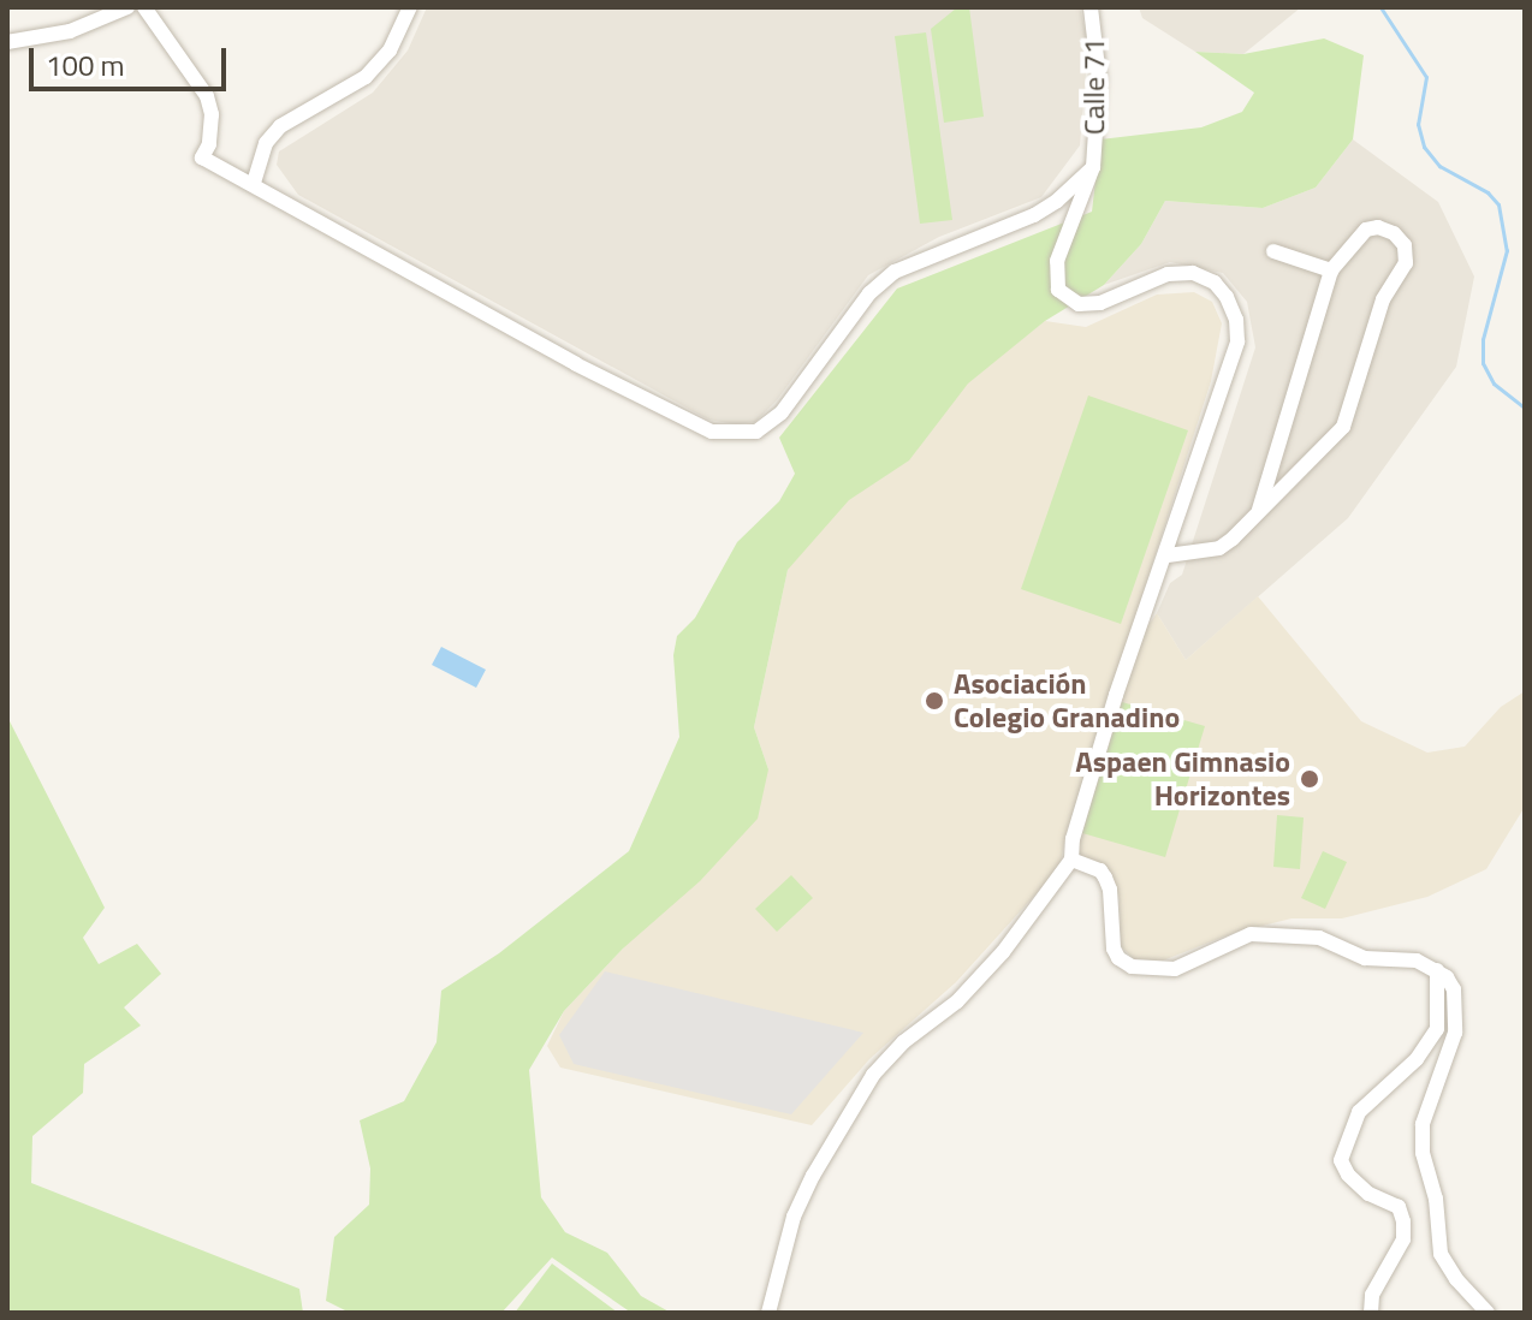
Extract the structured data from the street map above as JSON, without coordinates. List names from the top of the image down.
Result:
{
  "streets": {
    "street": ["Calle 71"]
  },
  "places": ["Asociación Colegio Granadino", "Aspaen Gimnasio Horizontes"],
  "scale_bar": "100 m"
}
